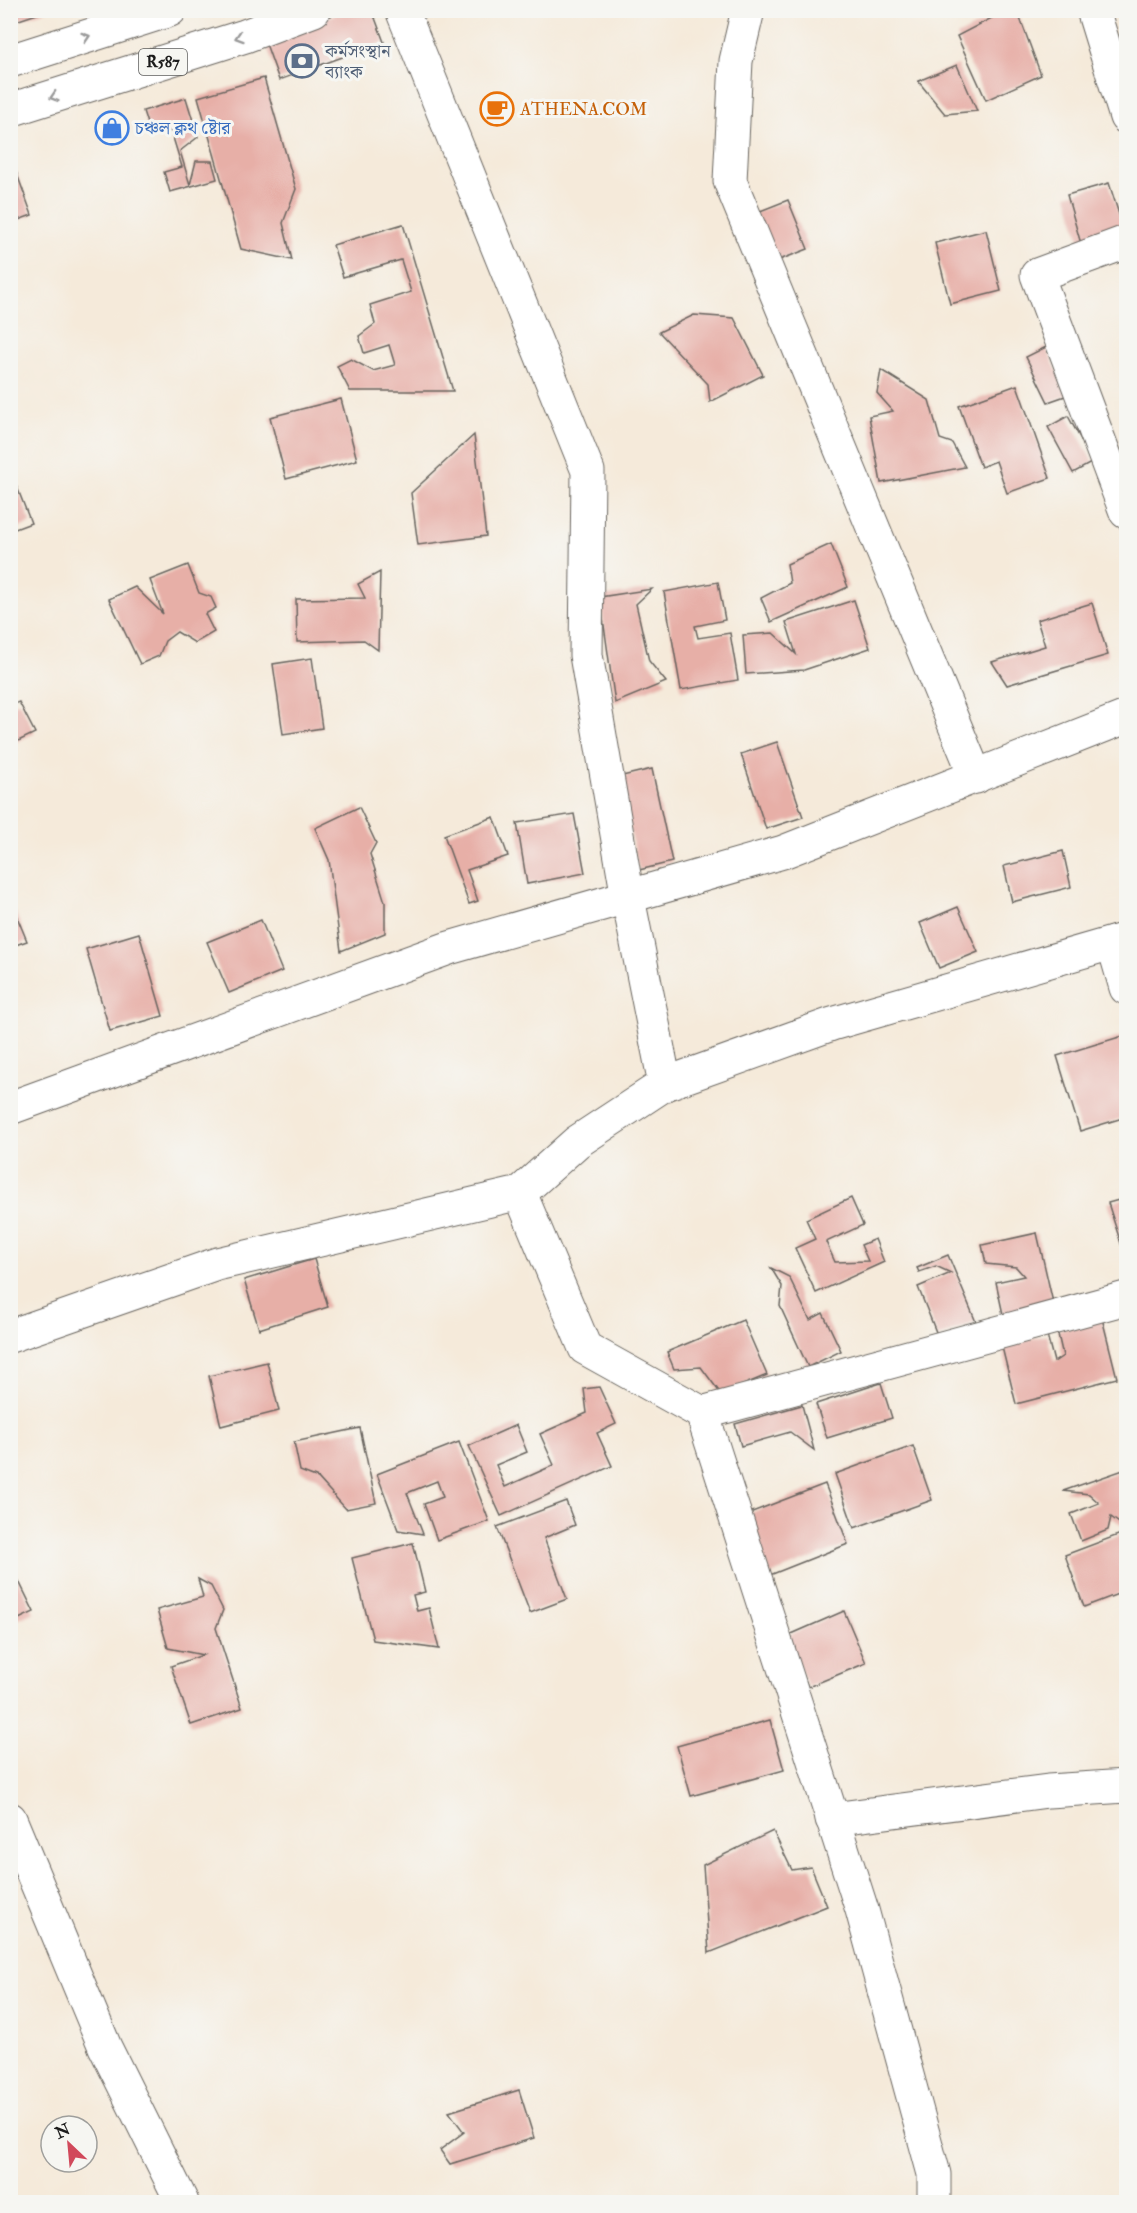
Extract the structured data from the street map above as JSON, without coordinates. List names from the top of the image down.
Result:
{
  "streets": {
    "street": ["R587"]
  },
  "places": {
    "bank": ["কর্মসংস্থান ব্যাংক"],
    "cafe": ["ATHENA.COM"],
    "shop": ["চঞ্চল ক্লথ ষ্টোর"]
  },
  "north": "top left"
}
